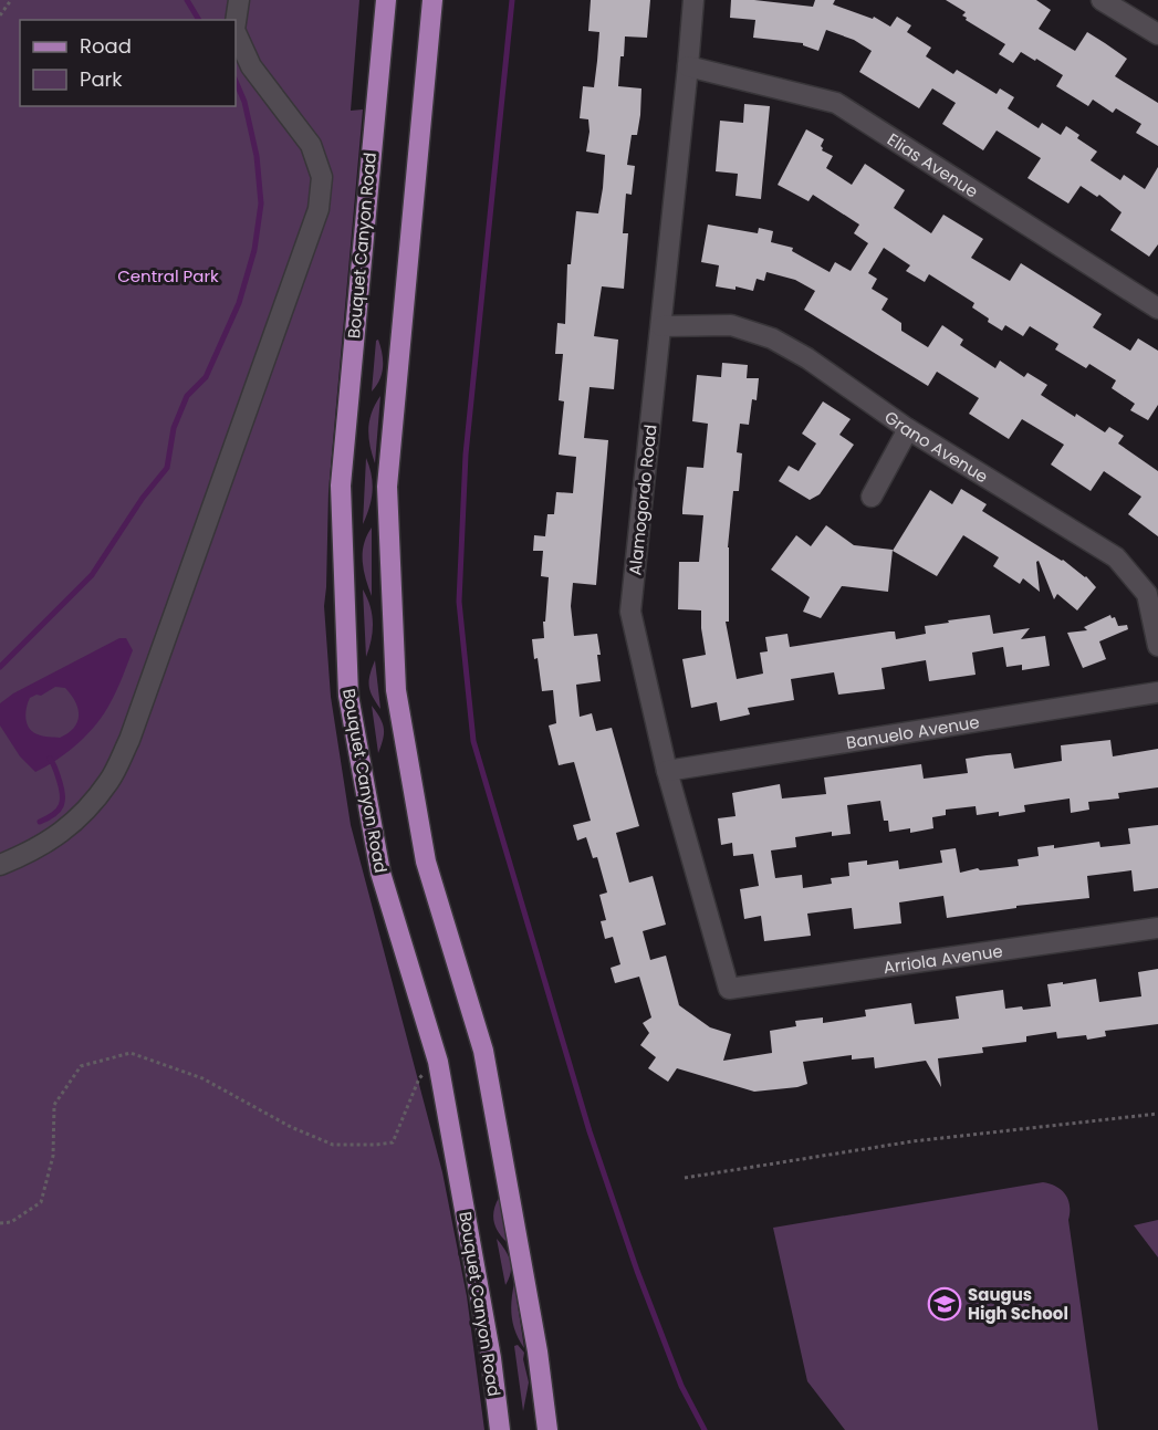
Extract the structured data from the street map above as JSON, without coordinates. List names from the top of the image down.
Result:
{
  "streets": {
    "main road": ["Bouquet Canyon Road"],
    "street": [
      "Elias Avenue",
      "Grano Avenue",
      "Alamogordo Road",
      "Banuelo Avenue",
      "Arriola Avenue"
    ]
  },
  "crossings": [
    ["Elias Avenue", "Alamogordo Road"],
    ["Grano Avenue", "Alamogordo Road"],
    ["Alamogordo Road", "Banuelo Avenue"],
    ["Alamogordo Road", "Arriola Avenue"]
  ],
  "parks": ["Central Park"],
  "places": {
    "school or university": ["Saugus High School"]
  },
  "legend": ["Road", "Park"]
}
